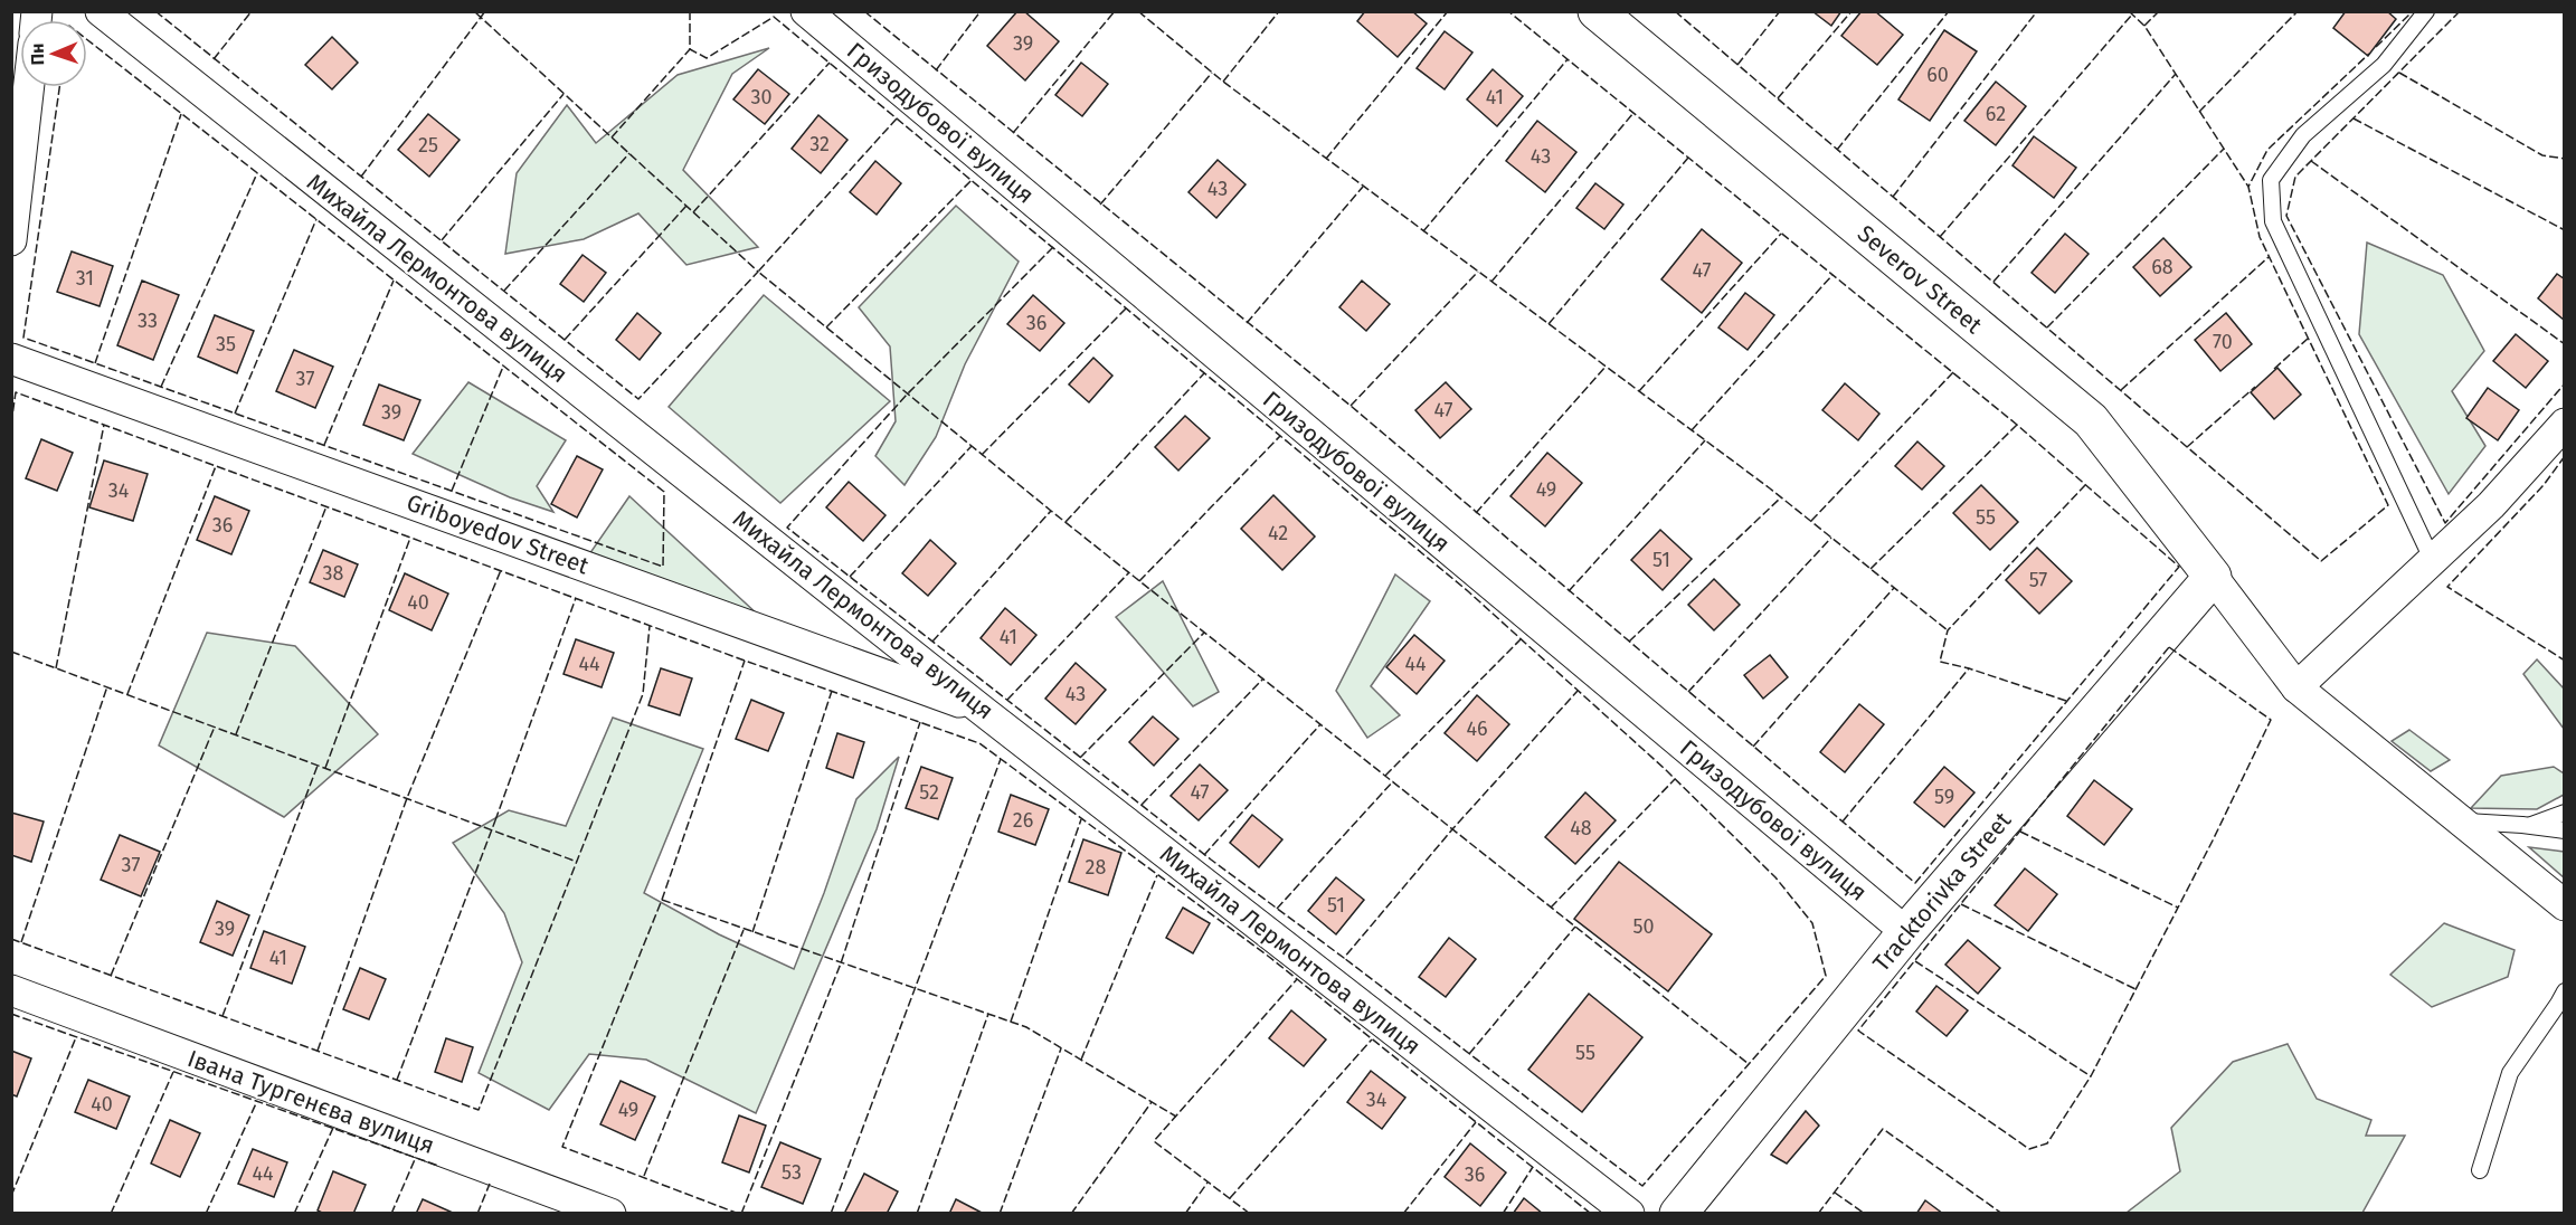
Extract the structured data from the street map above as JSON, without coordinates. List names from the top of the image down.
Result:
{
  "streets": {
    "main road": ["Severov Street", "Tracktorivka Street"],
    "street": [
      "Гризодубової вулиця",
      "Михайла Лермонтова вулиця",
      "Griboyedov Street",
      "Івана Тургенєва вулиця"
    ]
  },
  "crossings": [
    ["Гризодубової вулиця", "Tracktorivka Street"],
    ["Михайла Лермонтова вулиця", "Griboyedov Street"],
    ["Severov Street", "Tracktorivka Street"]
  ],
  "house_numbers": [
    "39",
    "60",
    "30",
    "41",
    "62",
    "32",
    "25",
    "43",
    "43",
    "68",
    "47",
    "31",
    "33",
    "36",
    "70",
    "35",
    "37",
    "47",
    "39",
    "49",
    "34",
    "55",
    "36",
    "42",
    "51",
    "38",
    "57",
    "40",
    "41",
    "44",
    "44",
    "43",
    "46",
    "52",
    "47",
    "59",
    "26",
    "48",
    "37",
    "28",
    "51",
    "50",
    "39",
    "41",
    "55",
    "34",
    "40",
    "49",
    "53",
    "44",
    "36"
  ],
  "north": "left"
}
